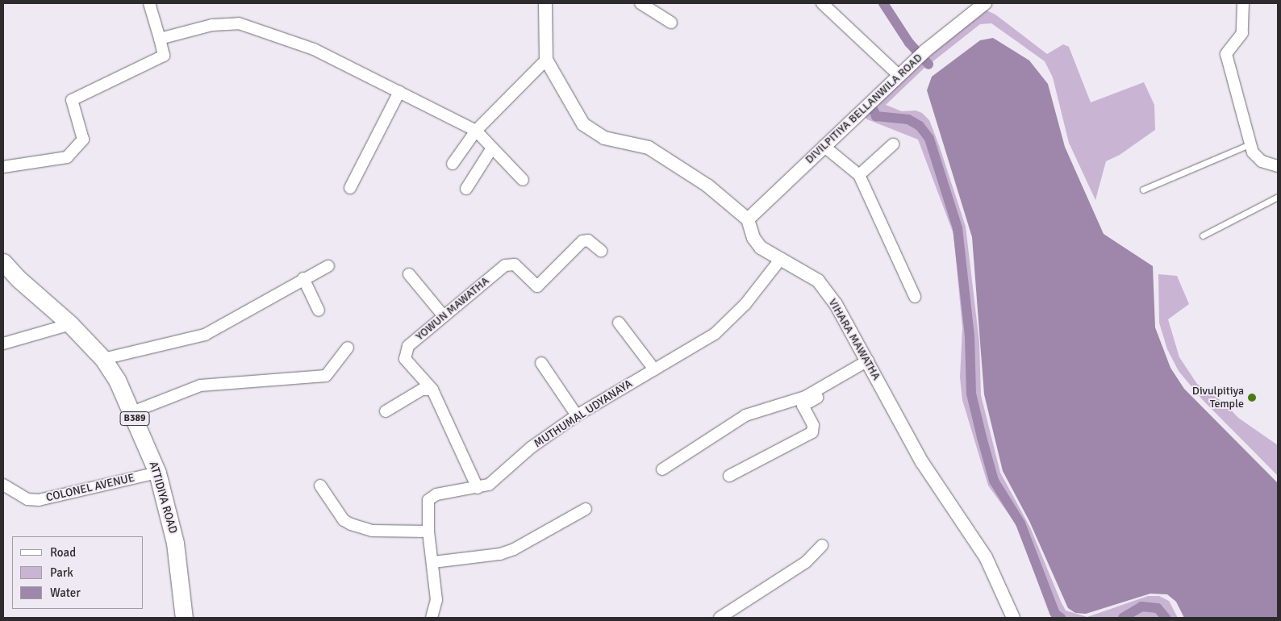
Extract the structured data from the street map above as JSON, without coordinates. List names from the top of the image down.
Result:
{
  "streets": {
    "main road": ["B389", "ATTIDIYA ROAD"],
    "street": [
      "DIVILPITIYA BELLANWILA ROAD",
      "YOWUN MAWATHA",
      "VIHARA MAWATHA",
      "MUTHUMAL UDYANAYA",
      "COLONEL AVENUE"
    ]
  },
  "crossings": [
    ["DIVILPITIYA BELLANWILA ROAD", "VIHARA MAWATHA"],
    ["YOWUN MAWATHA", "MUTHUMAL UDYANAYA"],
    ["VIHARA MAWATHA", "MUTHUMAL UDYANAYA"],
    ["COLONEL AVENUE", "ATTIDIYA ROAD"]
  ],
  "places": ["Divulpitiya Temple"],
  "legend": ["Road", "Park", "Water"]
}
